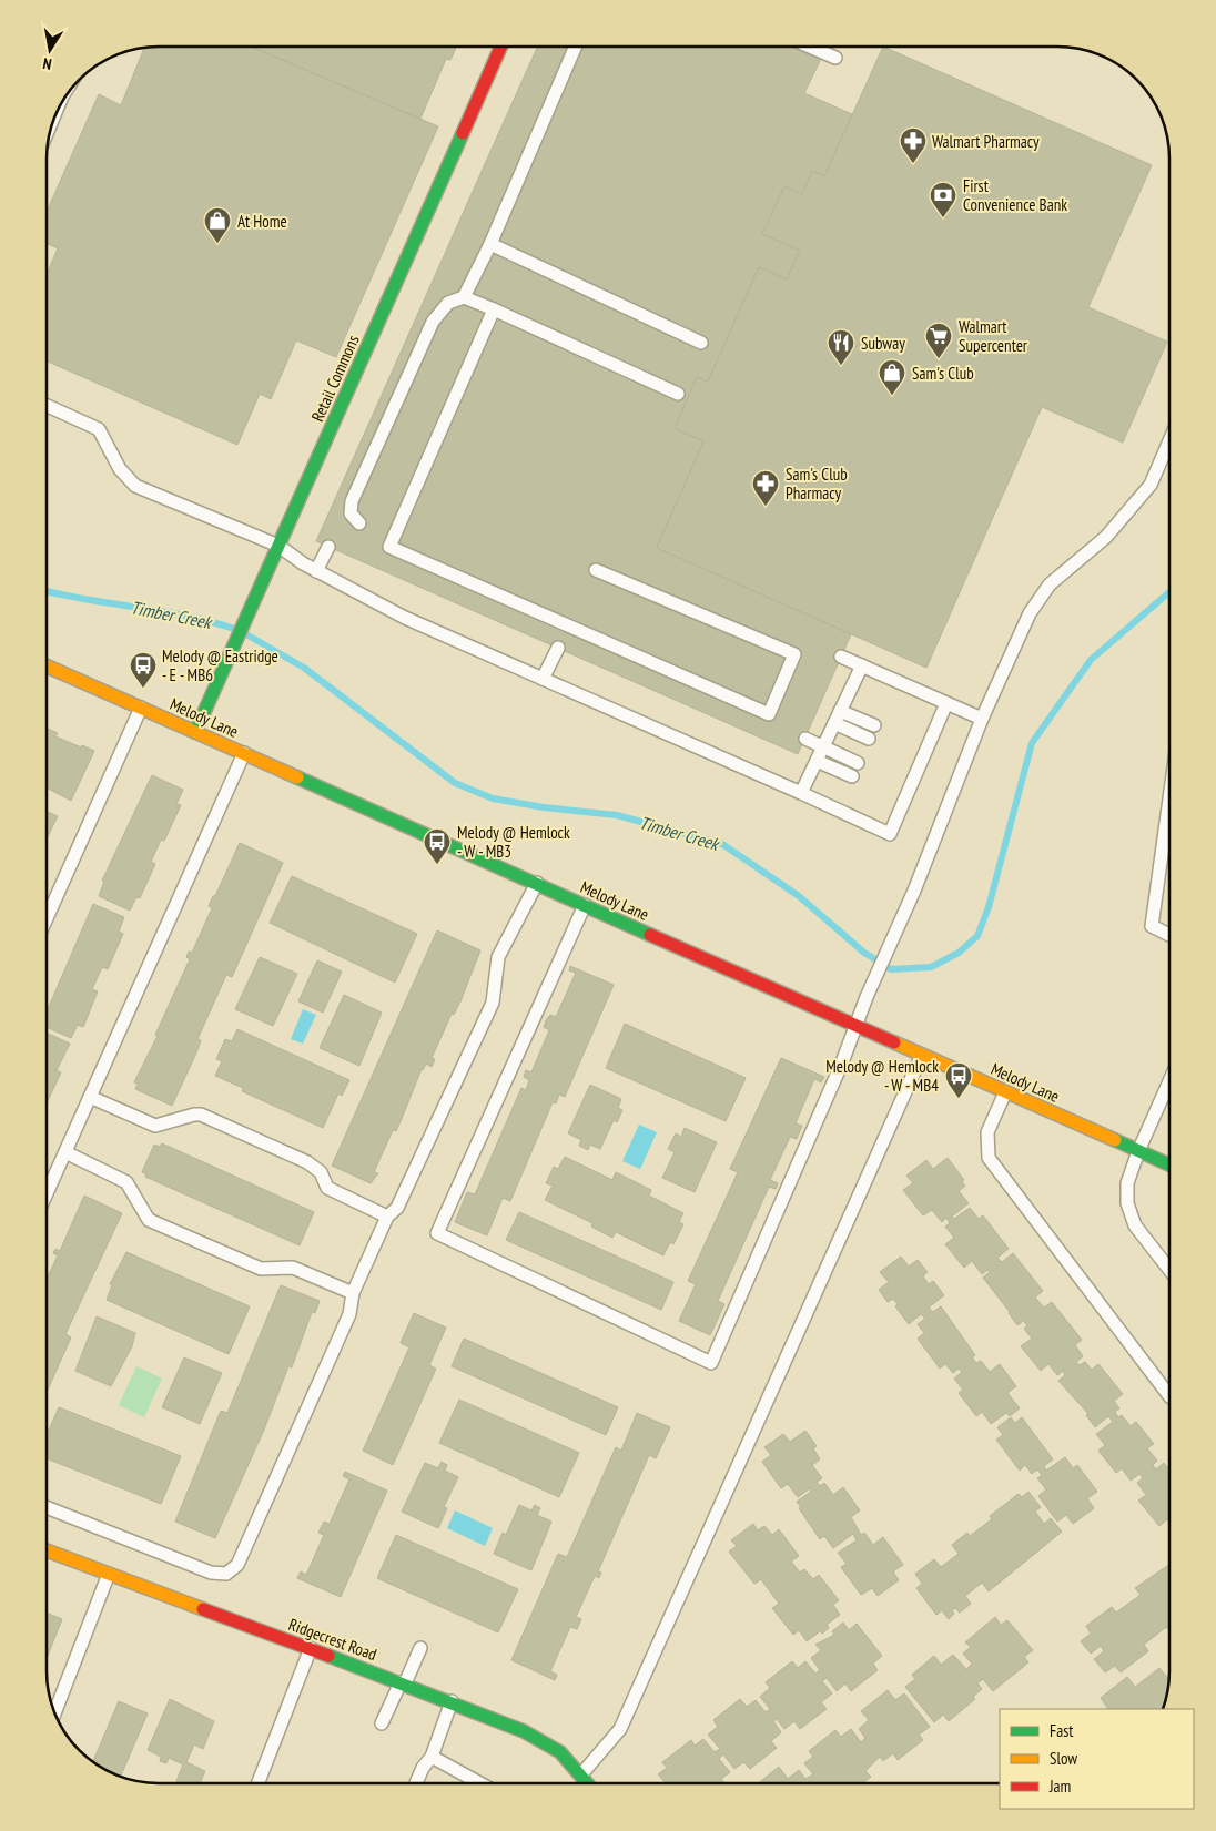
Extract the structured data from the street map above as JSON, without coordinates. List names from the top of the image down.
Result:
{
  "streets": {
    "street": ["Retail Commons", "Melody Lane", "Ridgecrest Road"]
  },
  "crossings": [
    ["Retail Commons", "Melody Lane"]
  ],
  "water": ["Timber Creek"],
  "places": {
    "pharmacy": ["Walmart Pharmacy", "Sam's Club Pharmacy"],
    "bank": ["First Convenience Bank"],
    "shop": ["At Home", "Sam's Club"],
    "supermarket": ["Walmart Supercenter"],
    "restaurant": ["Subway"],
    "bus stop": ["Melody @ Eastridge - E - MB6", "Melody @ Hemlock - W - MB3", "Melody @ Hemlock - W - MB4"]
  },
  "legend": ["Fast", "Slow", "Jam"],
  "north": "bottom"
}
